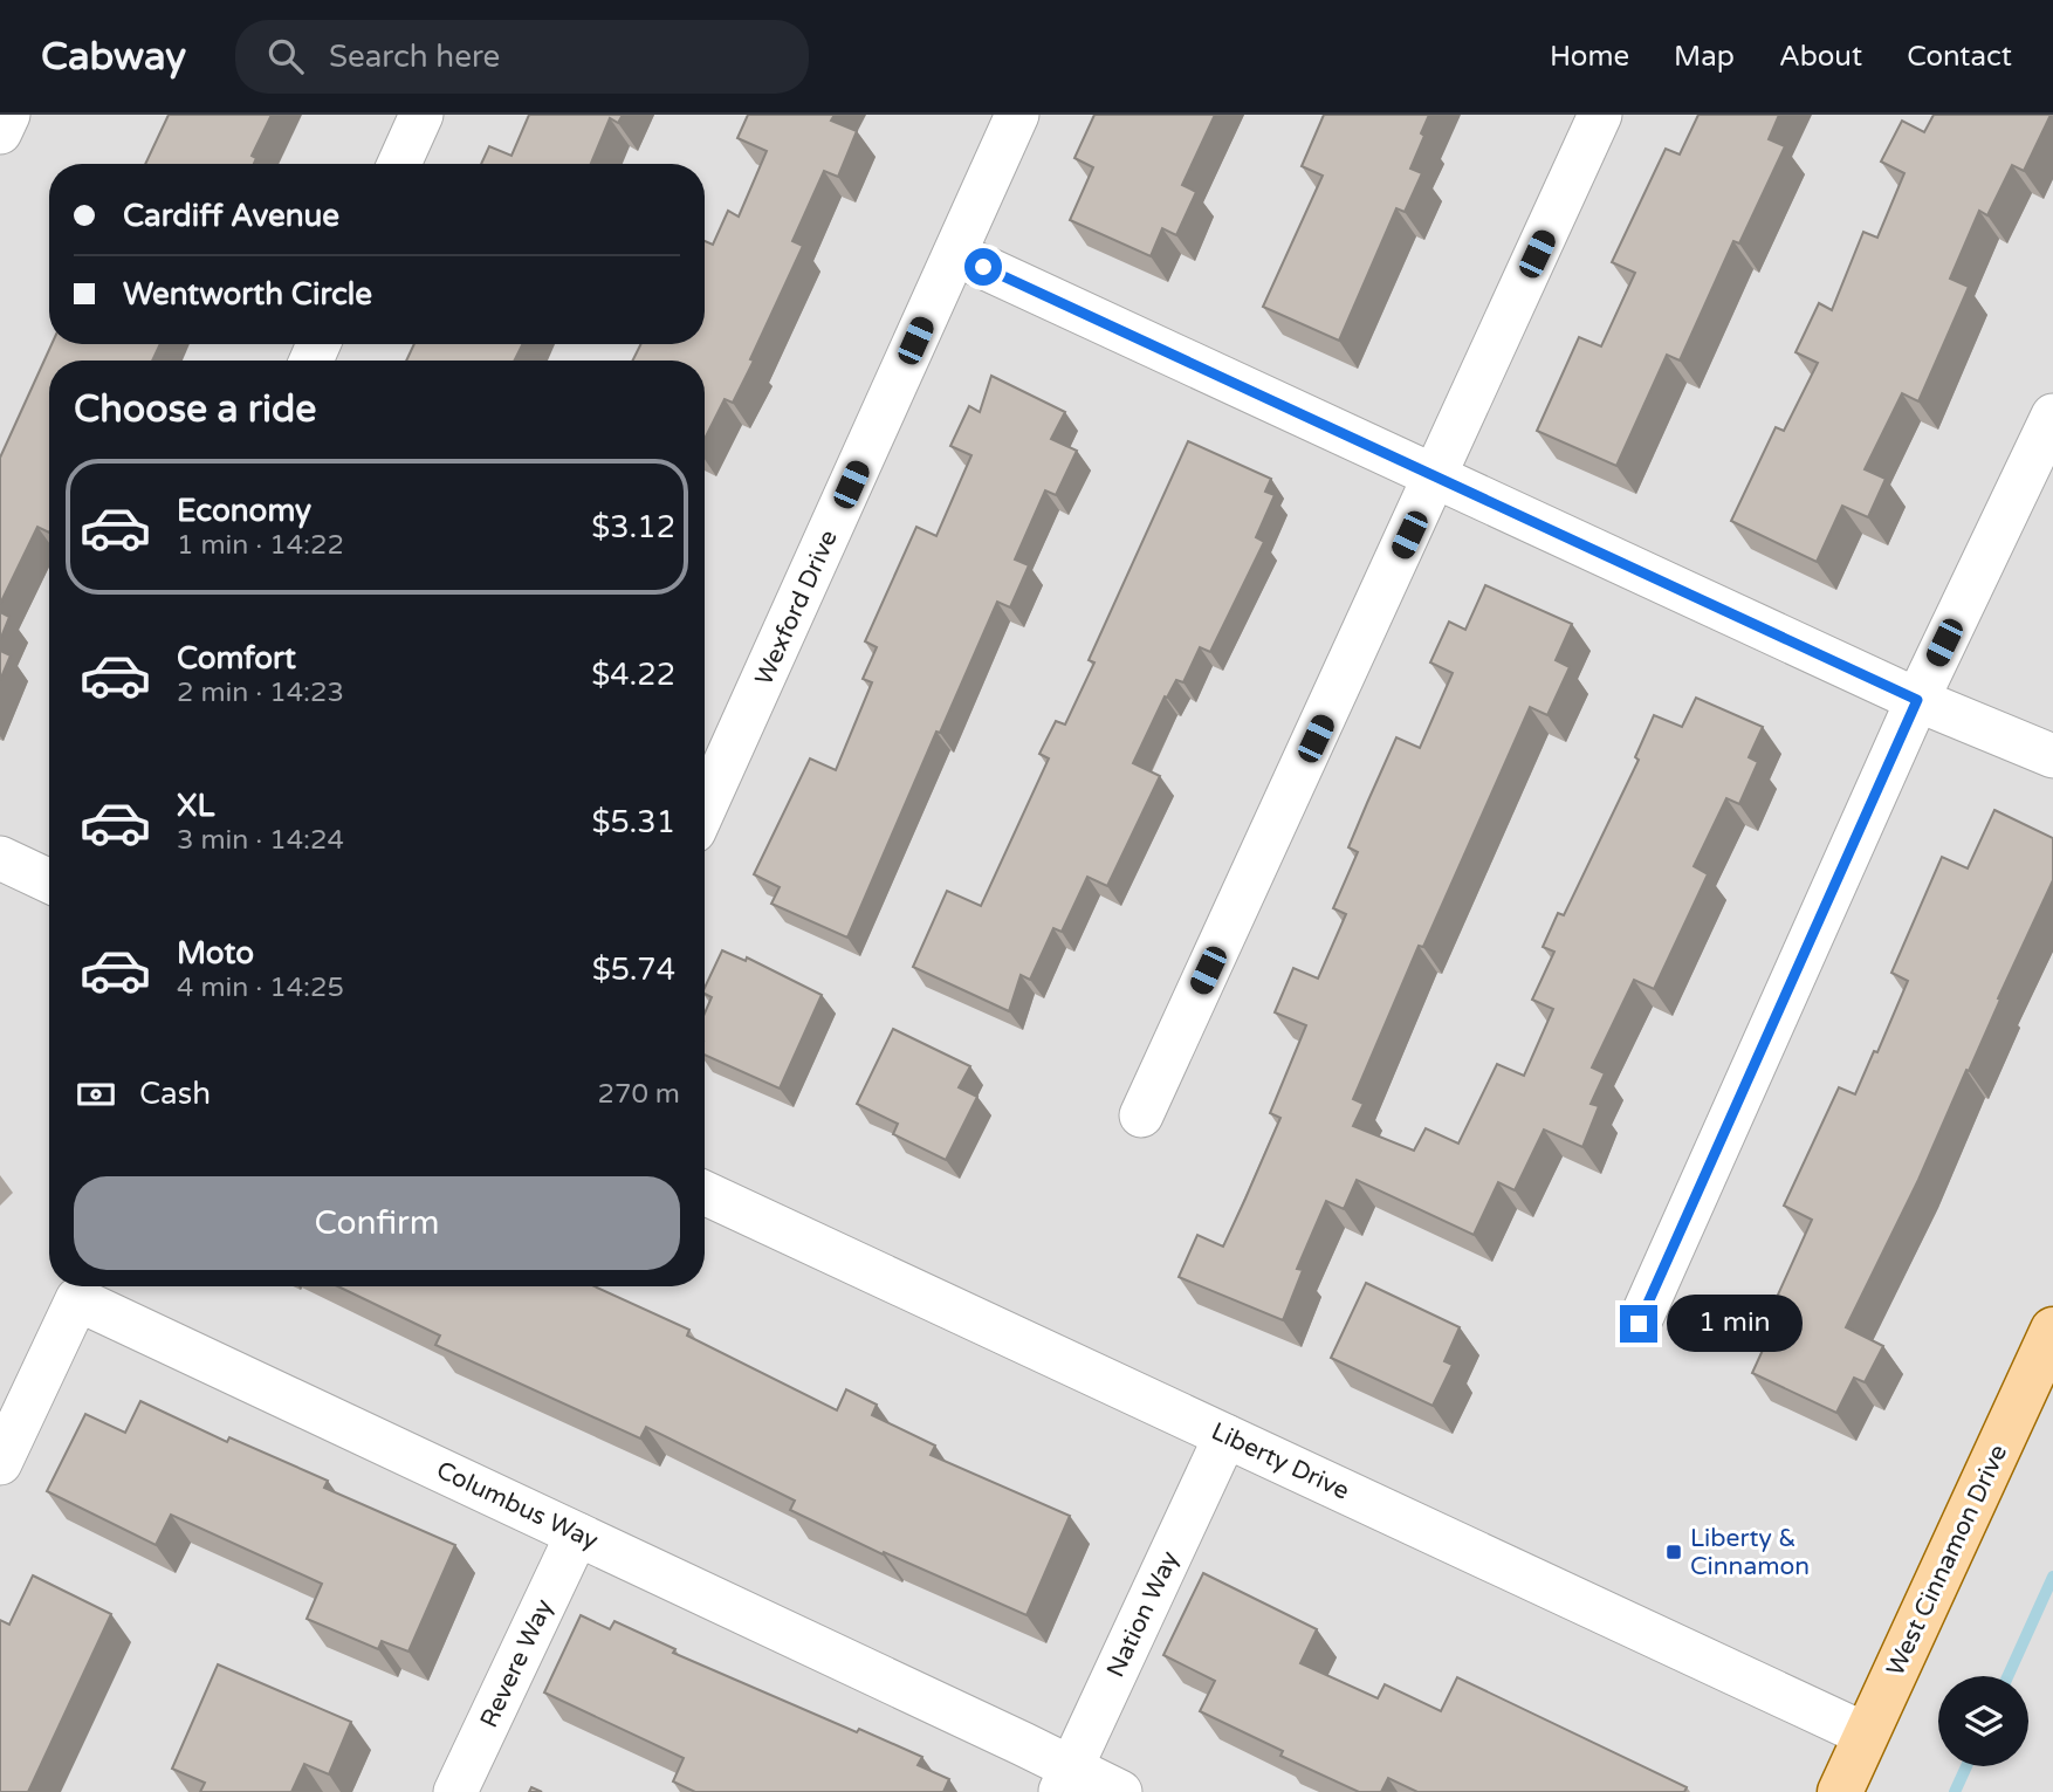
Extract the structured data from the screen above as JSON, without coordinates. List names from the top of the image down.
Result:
{
  "streets": {
    "main road": ["West Cinnamon Drive"],
    "street": [
      "Wexford Drive",
      "Liberty Drive",
      "Columbus Way",
      "Nation Way",
      "Revere Way"
    ]
  },
  "crossings": [
    ["Liberty Drive", "West Cinnamon Drive"],
    ["Liberty Drive", "Nation Way"],
    ["Columbus Way", "Nation Way"],
    ["Columbus Way", "Revere Way"]
  ],
  "places": {
    "transit": ["Liberty & Cinnamon"]
  },
  "page": {
    "header": "Cabway",
    "search": "Search here",
    "nav": [
      "Home",
      "Map",
      "About",
      "Contact"
    ],
    "banner": ["Cardiff Avenue", "Wentworth Circle"],
    "heading": "Choose a ride",
    "list": [
      {
        "name": "Economy",
        "note": "1 min · 14:22",
        "value": "$3.12"
      },
      {
        "name": "Comfort",
        "note": "2 min · 14:23",
        "value": "$4.22"
      },
      {
        "name": "XL",
        "note": "3 min · 14:24",
        "value": "$5.31"
      },
      {
        "name": "Moto",
        "note": "4 min · 14:25",
        "value": "$5.74"
      }
    ],
    "pay": ["Cash", "270 m"],
    "buttons": "Confirm",
    "bubble": "1 min"
  }
}
